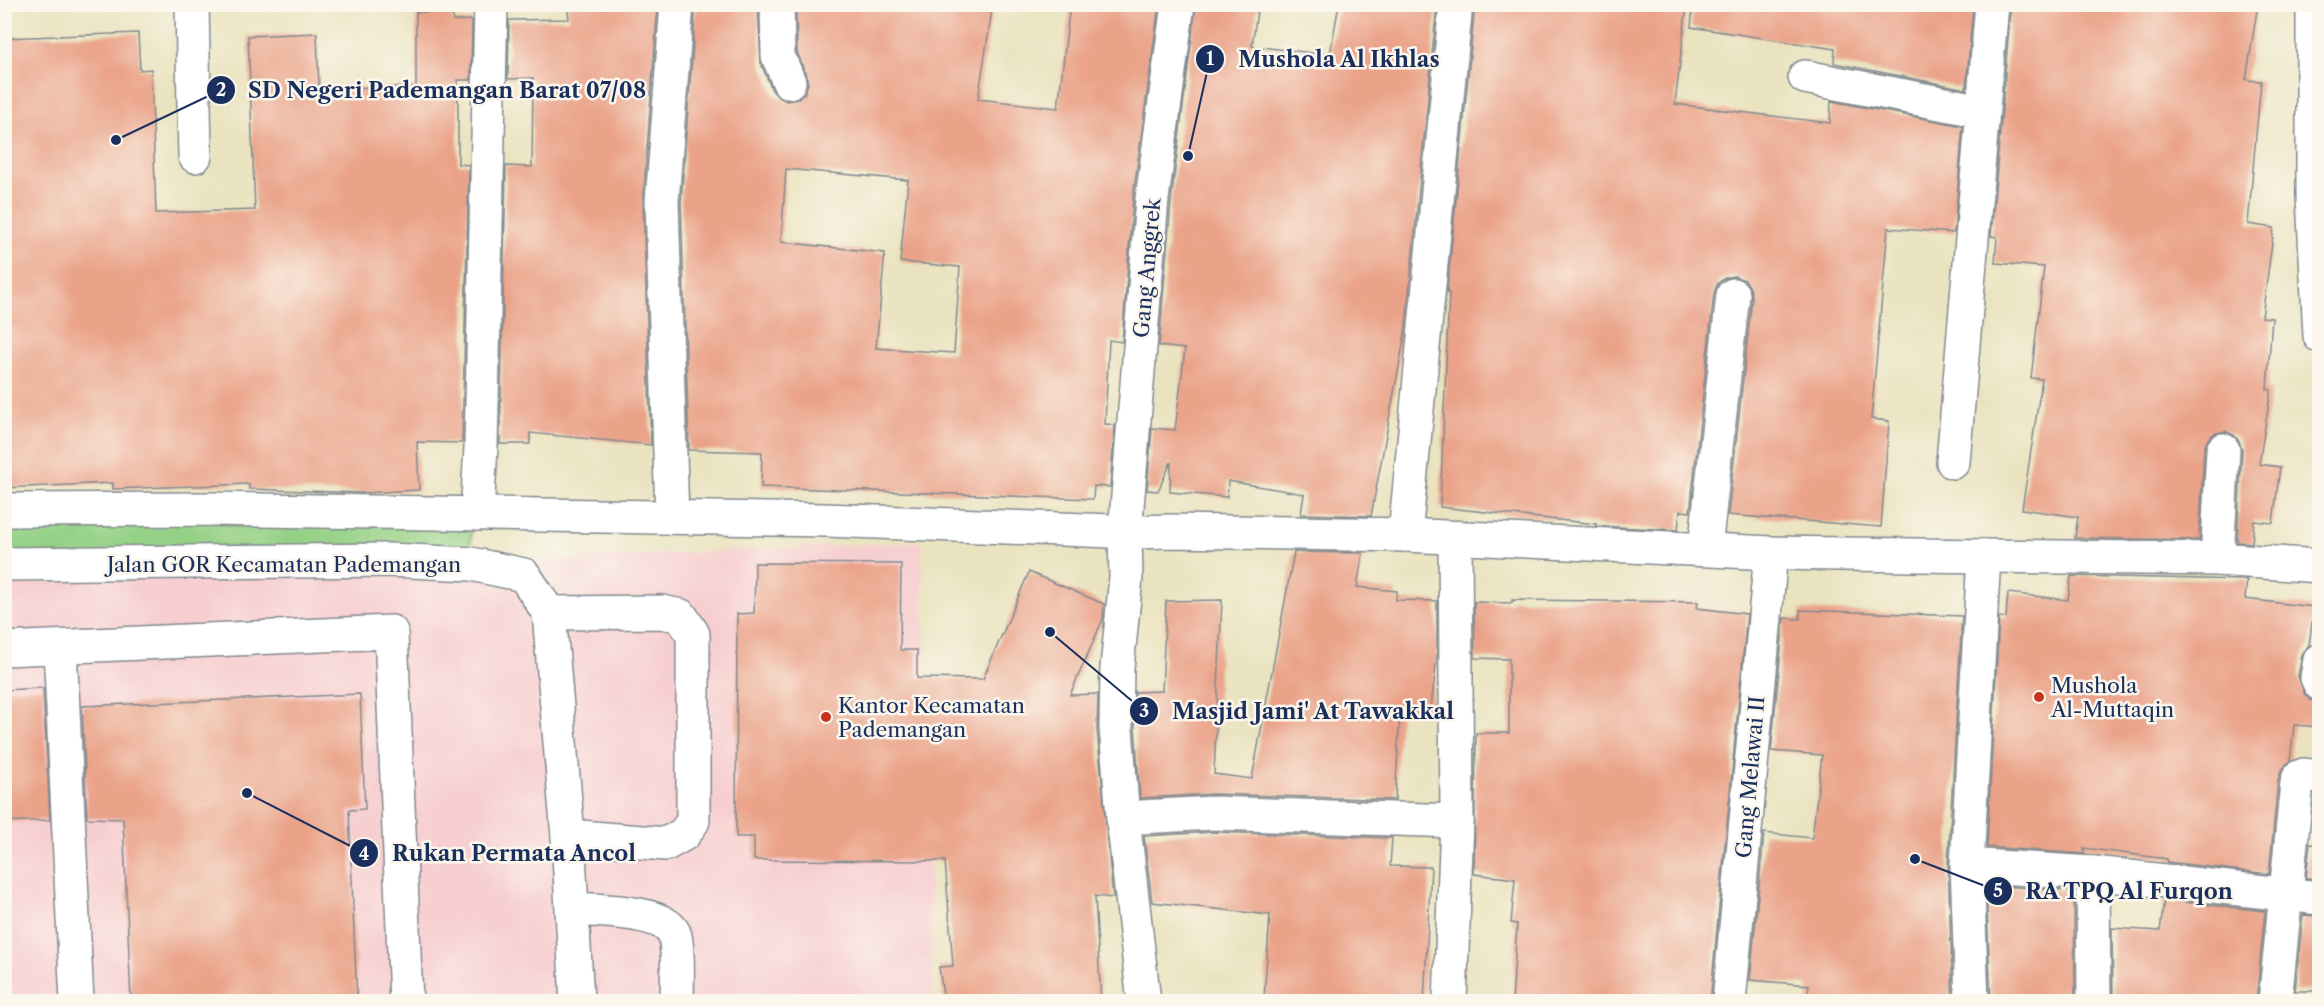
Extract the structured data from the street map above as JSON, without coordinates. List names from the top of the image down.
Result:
{
  "streets": {
    "street": ["Gang Anggrek", "Jalan GOR Kecamatan Pademangan", "Gang Melawai II"]
  },
  "places": [
    "SD Negeri Pademangan Barat 07/08",
    "Mushola Al Ikhlas",
    "Masjid Jami' At Tawakkal",
    "Mushola Al-Muttaqin",
    "Kantor Kecamatan Pademangan",
    "Rukan Permata Ancol",
    "RA TPQ Al Furqon"
  ]
}
